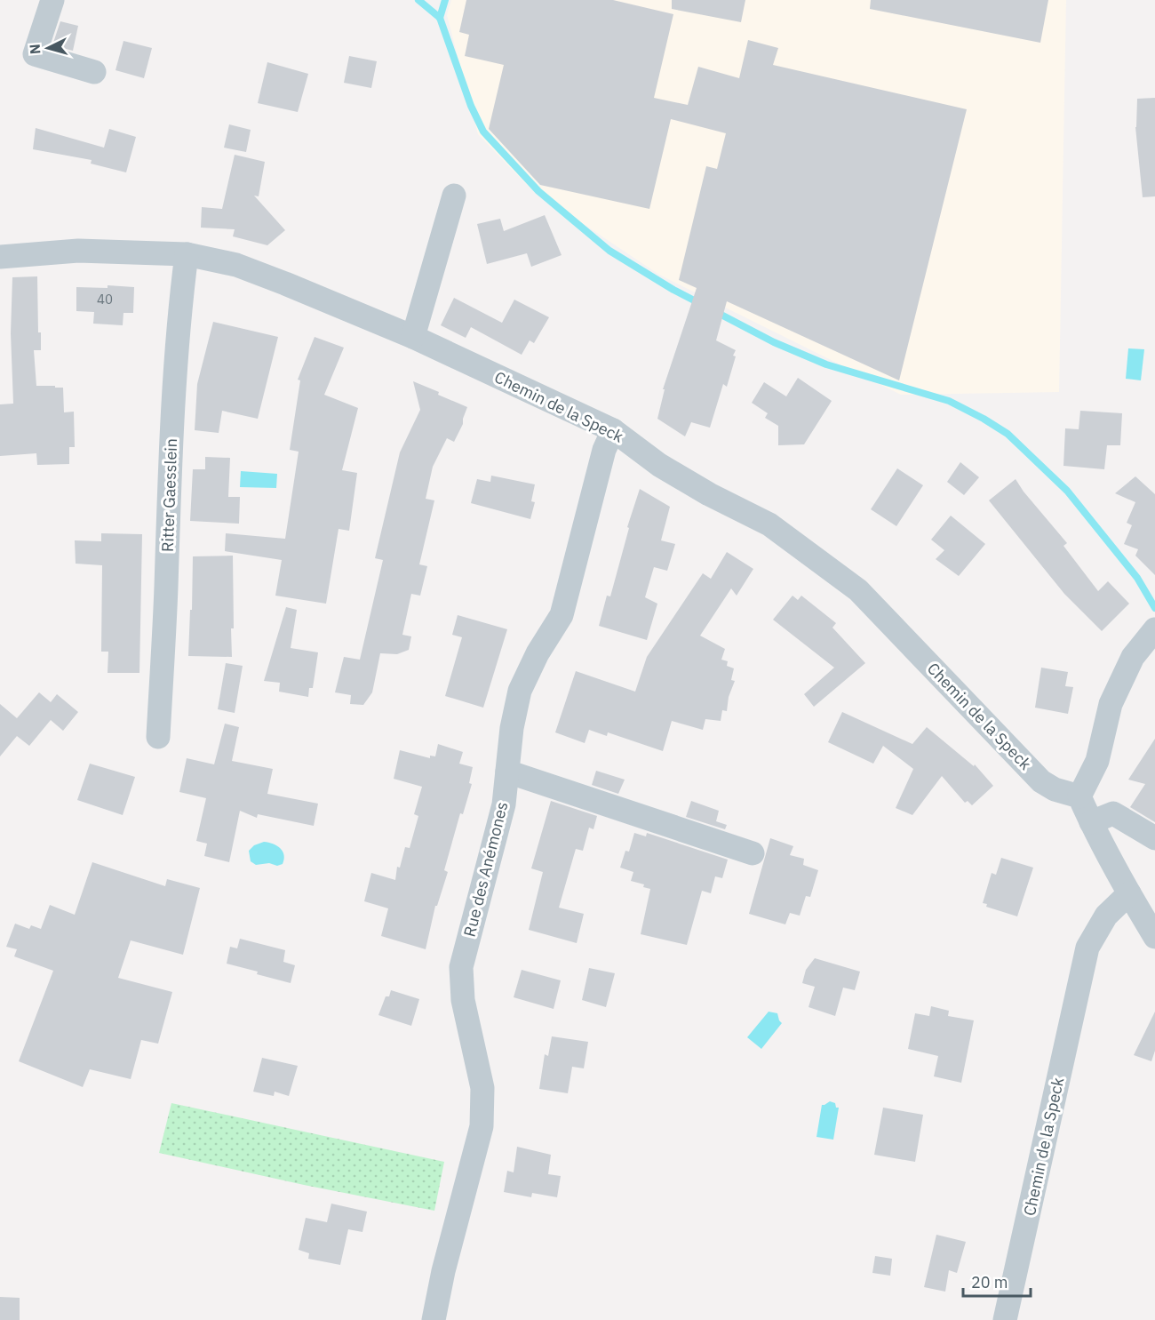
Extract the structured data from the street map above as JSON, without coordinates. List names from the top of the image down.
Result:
{
  "streets": {
    "street": ["Chemin de la Speck", "Ritter Gaesslein", "Rue des Anémones"]
  },
  "crossings": [
    ["Chemin de la Speck", "Ritter Gaesslein"],
    ["Chemin de la Speck", "Rue des Anémones"]
  ],
  "house_numbers": ["40"],
  "scale_bar": "20 m",
  "north": "left"
}
